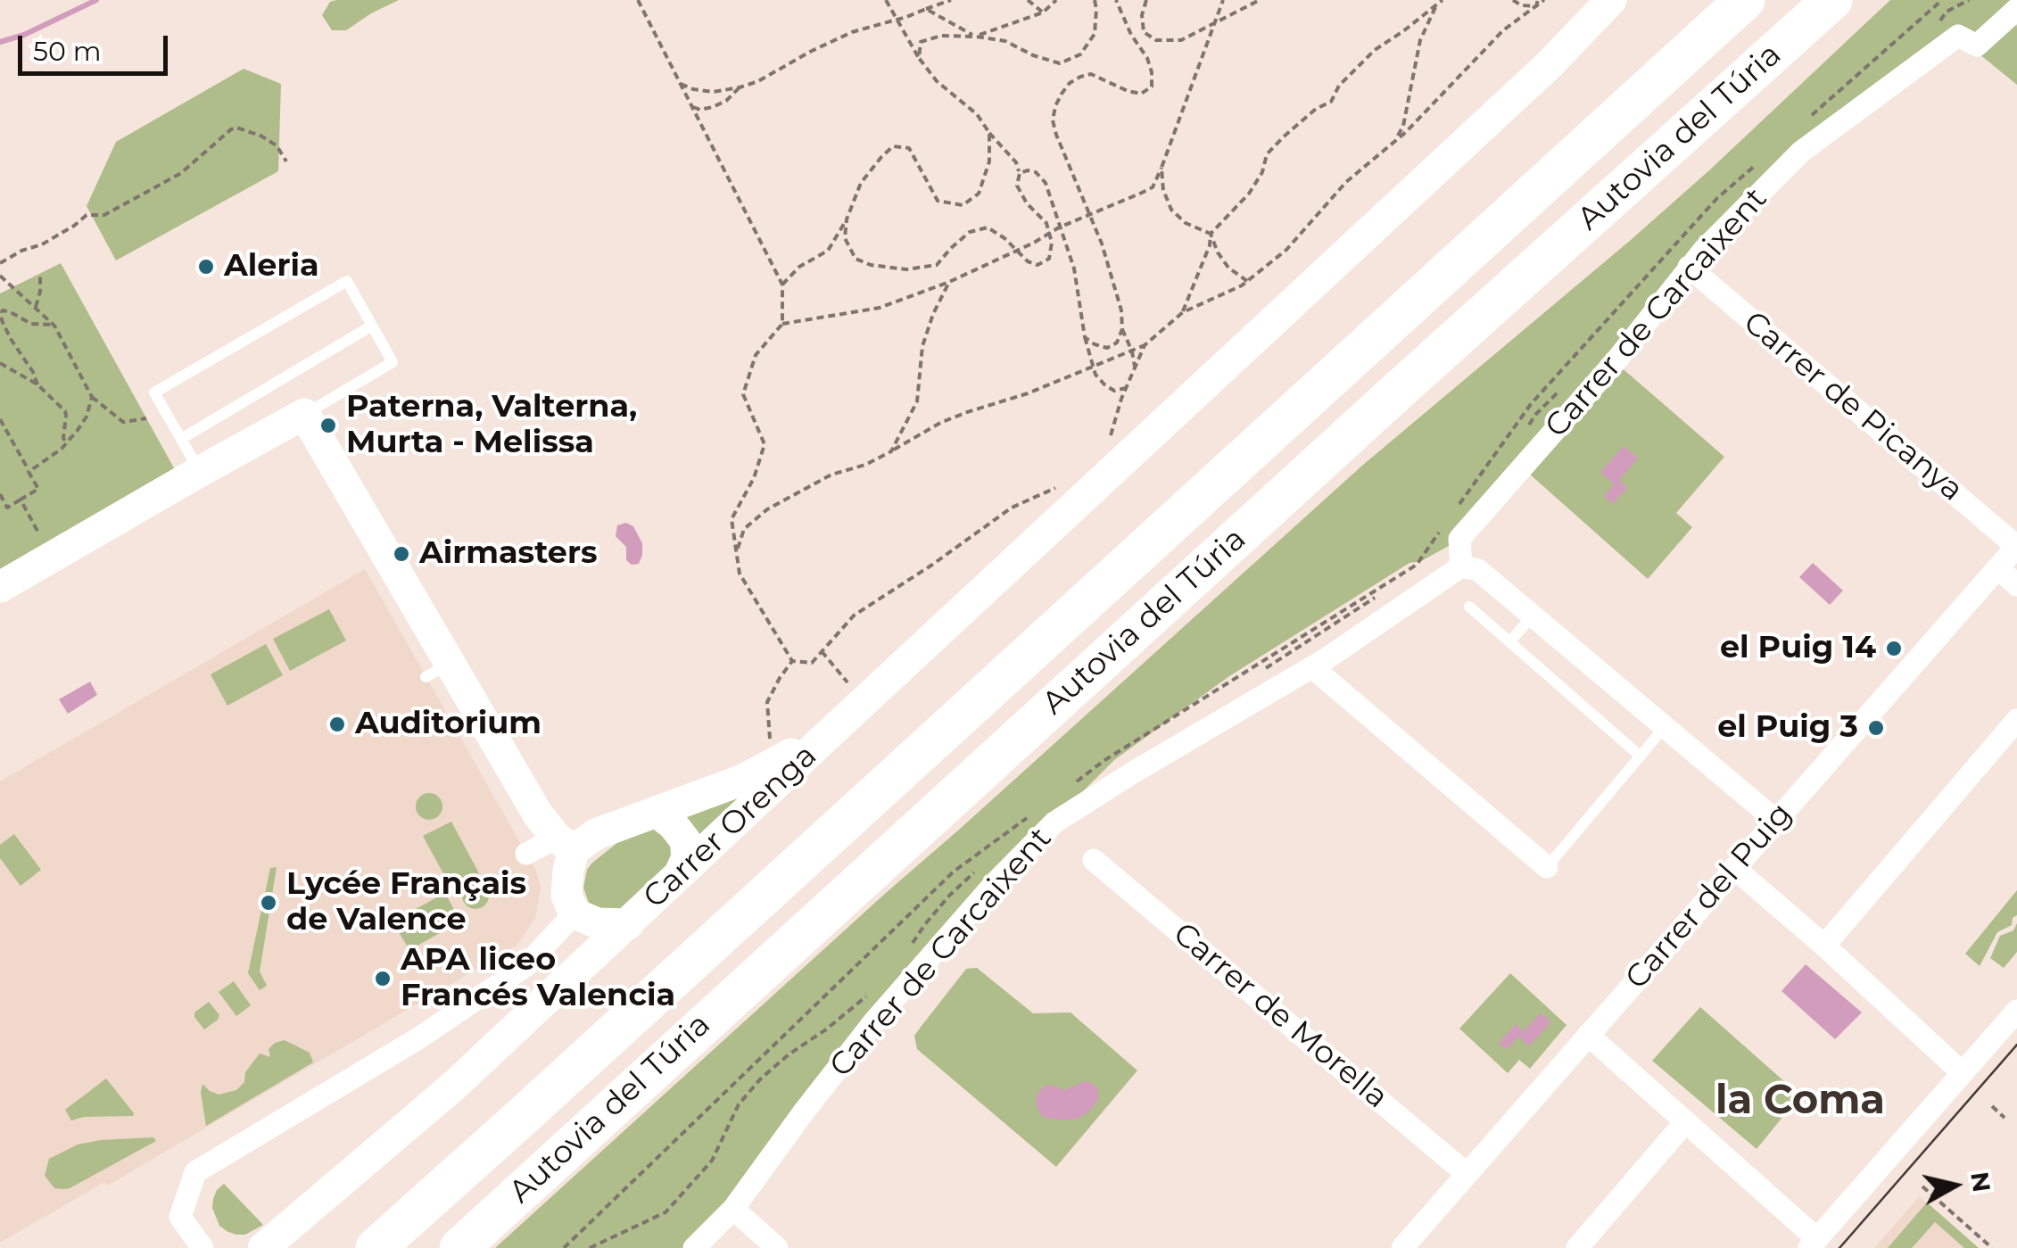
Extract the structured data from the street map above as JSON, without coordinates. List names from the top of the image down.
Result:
{
  "streets": {
    "highway": ["Autovia del Túria"],
    "street": [
      "Carrer de Carcaixent",
      "Carrer de Picanya",
      "Carrer Orenga",
      "Carrer del Puig",
      "Carrer de Morella"
    ]
  },
  "crossings": [
    ["Carrer de Carcaixent", "Carrer de Picanya"],
    ["Carrer de Picanya", "Carrer del Puig"],
    ["Carrer del Puig", "Carrer de Morella"]
  ],
  "districts": ["la Coma"],
  "places": [
    "Aleria",
    "Paterna, Valterna, Murta - Melissa",
    "Airmasters",
    "el Puig 14",
    "Auditorium",
    "el Puig 3",
    "Lycée Français de Valence",
    "APA liceo Francés Valencia"
  ],
  "scale_bar": "50 m",
  "north": "right"
}
